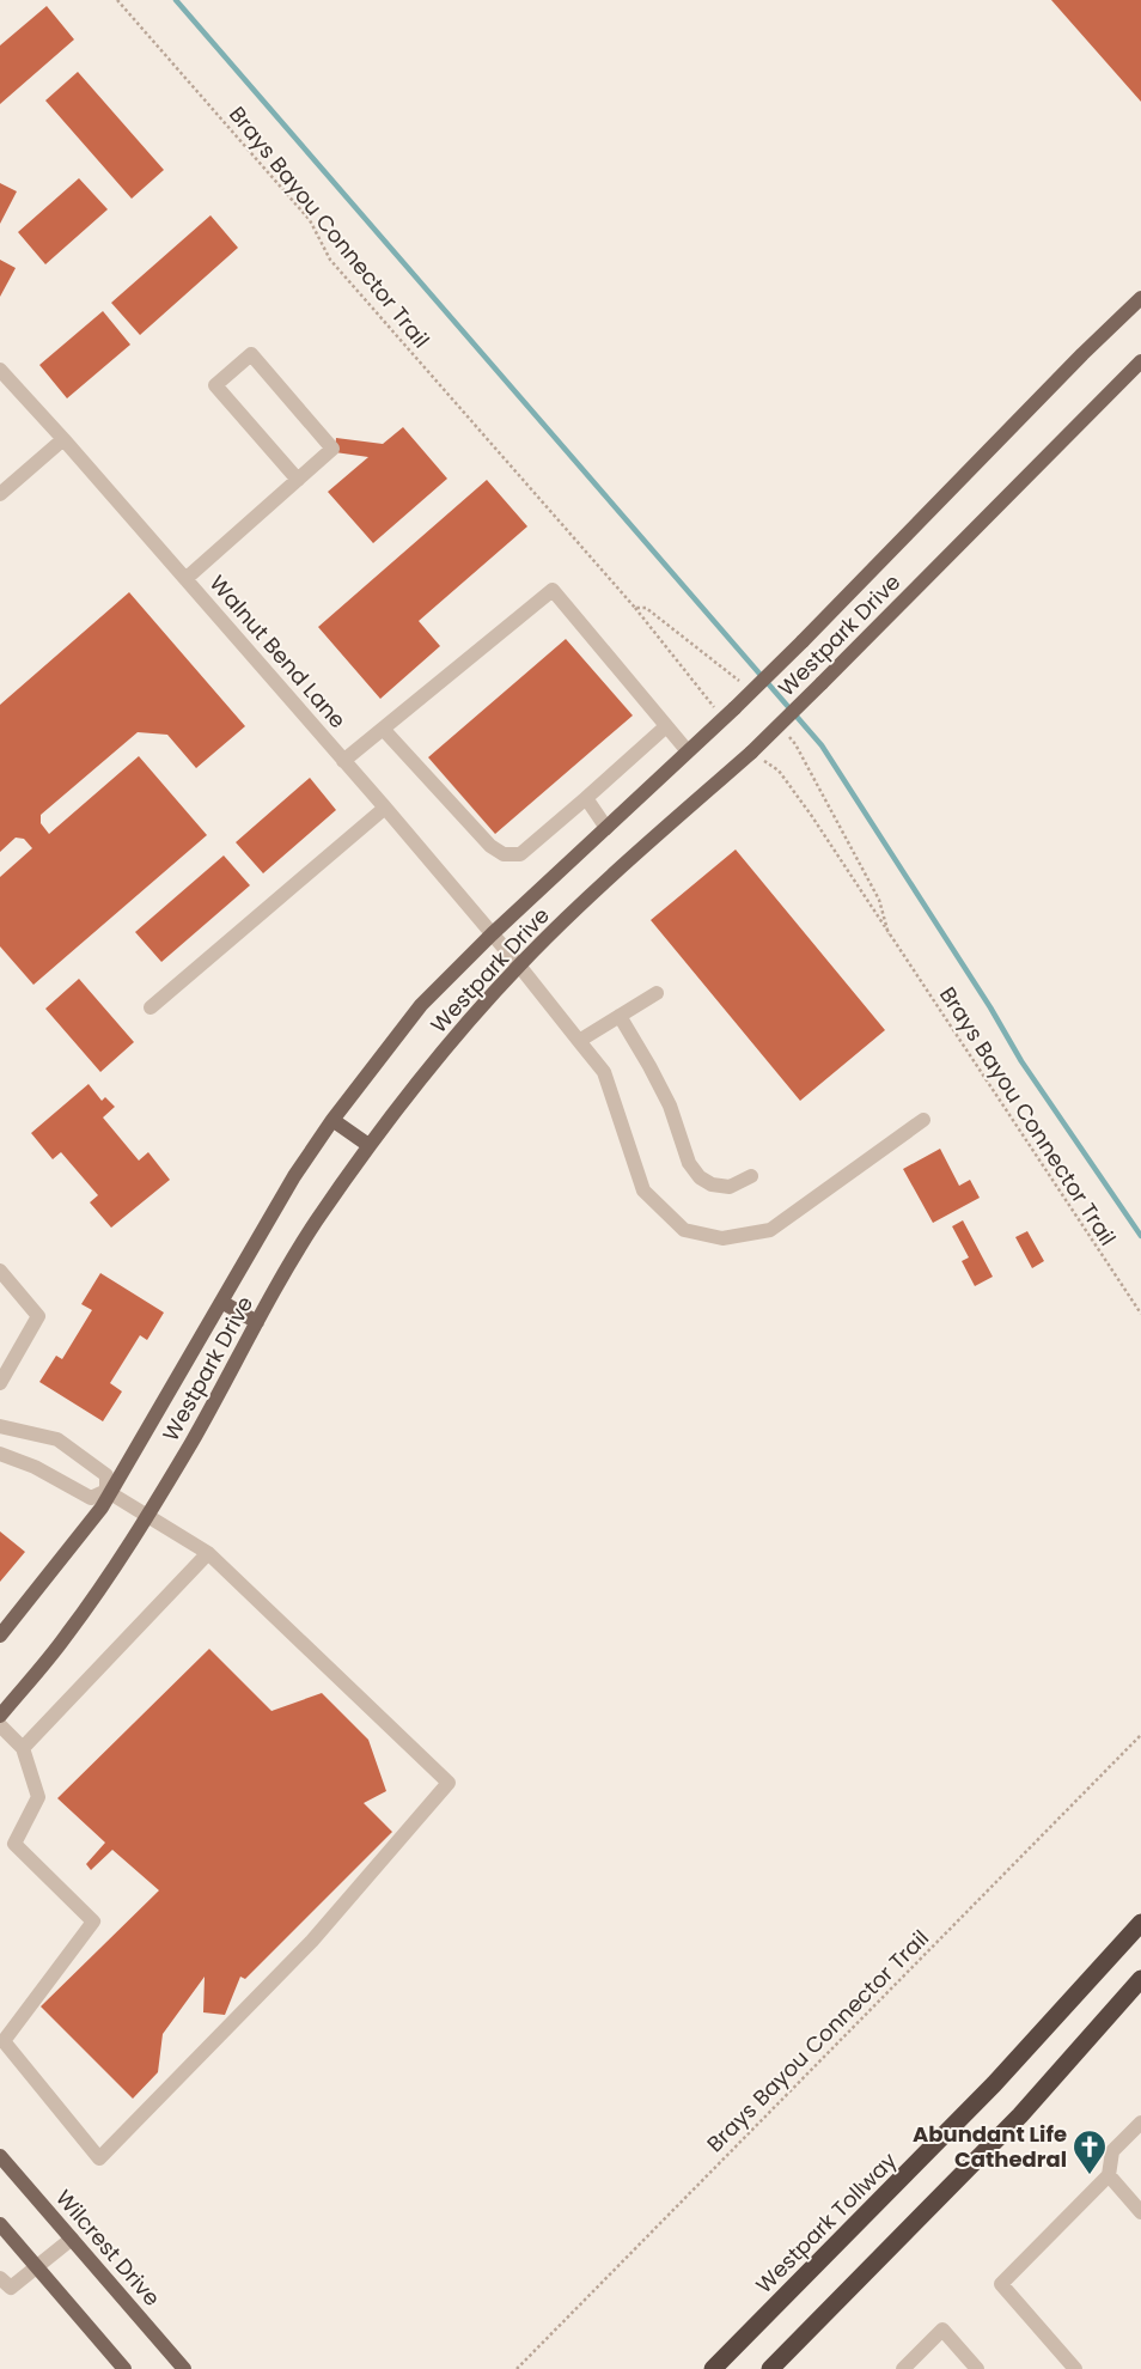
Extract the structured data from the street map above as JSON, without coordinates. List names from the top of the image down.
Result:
{
  "streets": {
    "highway": ["Westpark Tollway"],
    "main road": ["Westpark Drive", "Wilcrest Drive"],
    "street": ["Walnut Bend Lane"],
    "path": ["Brays Bayou Connector Trail"]
  },
  "crossings": [
    ["Brays Bayou Connector Trail", "Westpark Drive"],
    ["Westpark Drive", "Walnut Bend Lane"]
  ],
  "places": {
    "church": ["Abundant Life Cathedral"]
  }
}
